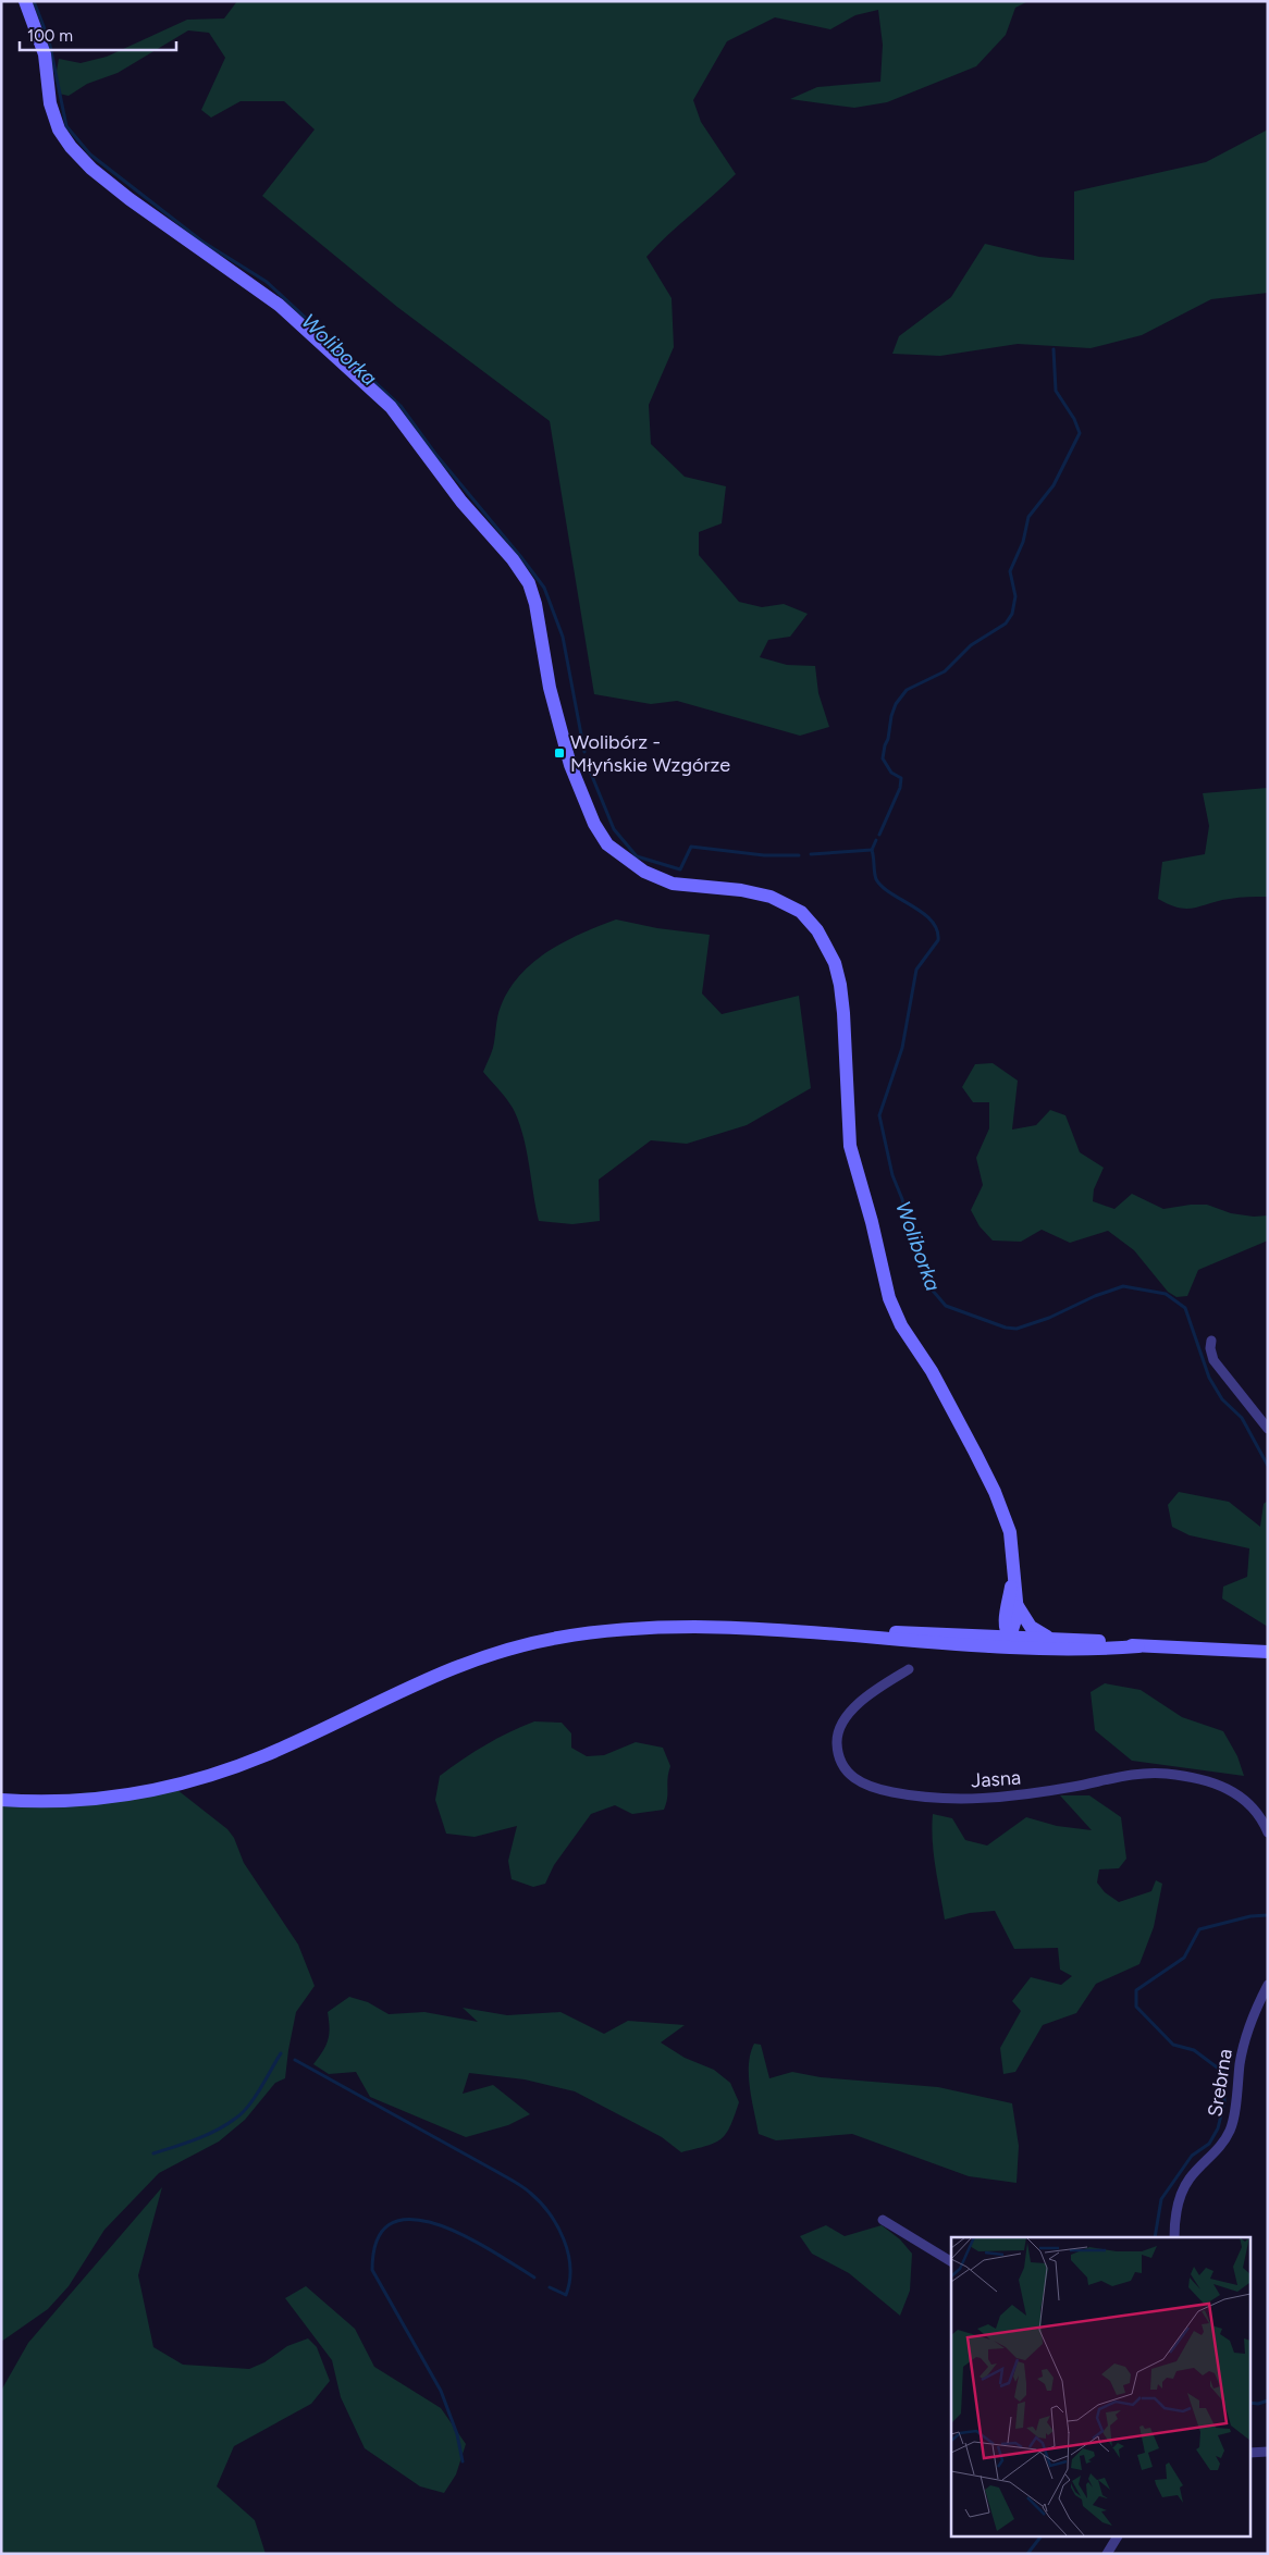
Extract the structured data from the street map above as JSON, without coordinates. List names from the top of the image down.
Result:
{
  "streets": {
    "street": ["Jasna", "Srebrna"]
  },
  "water": ["Woliborka"],
  "places": {
    "transit": ["Wolibórz - Młyńskie Wzgórze"]
  },
  "scale_bar": "100 m"
}
